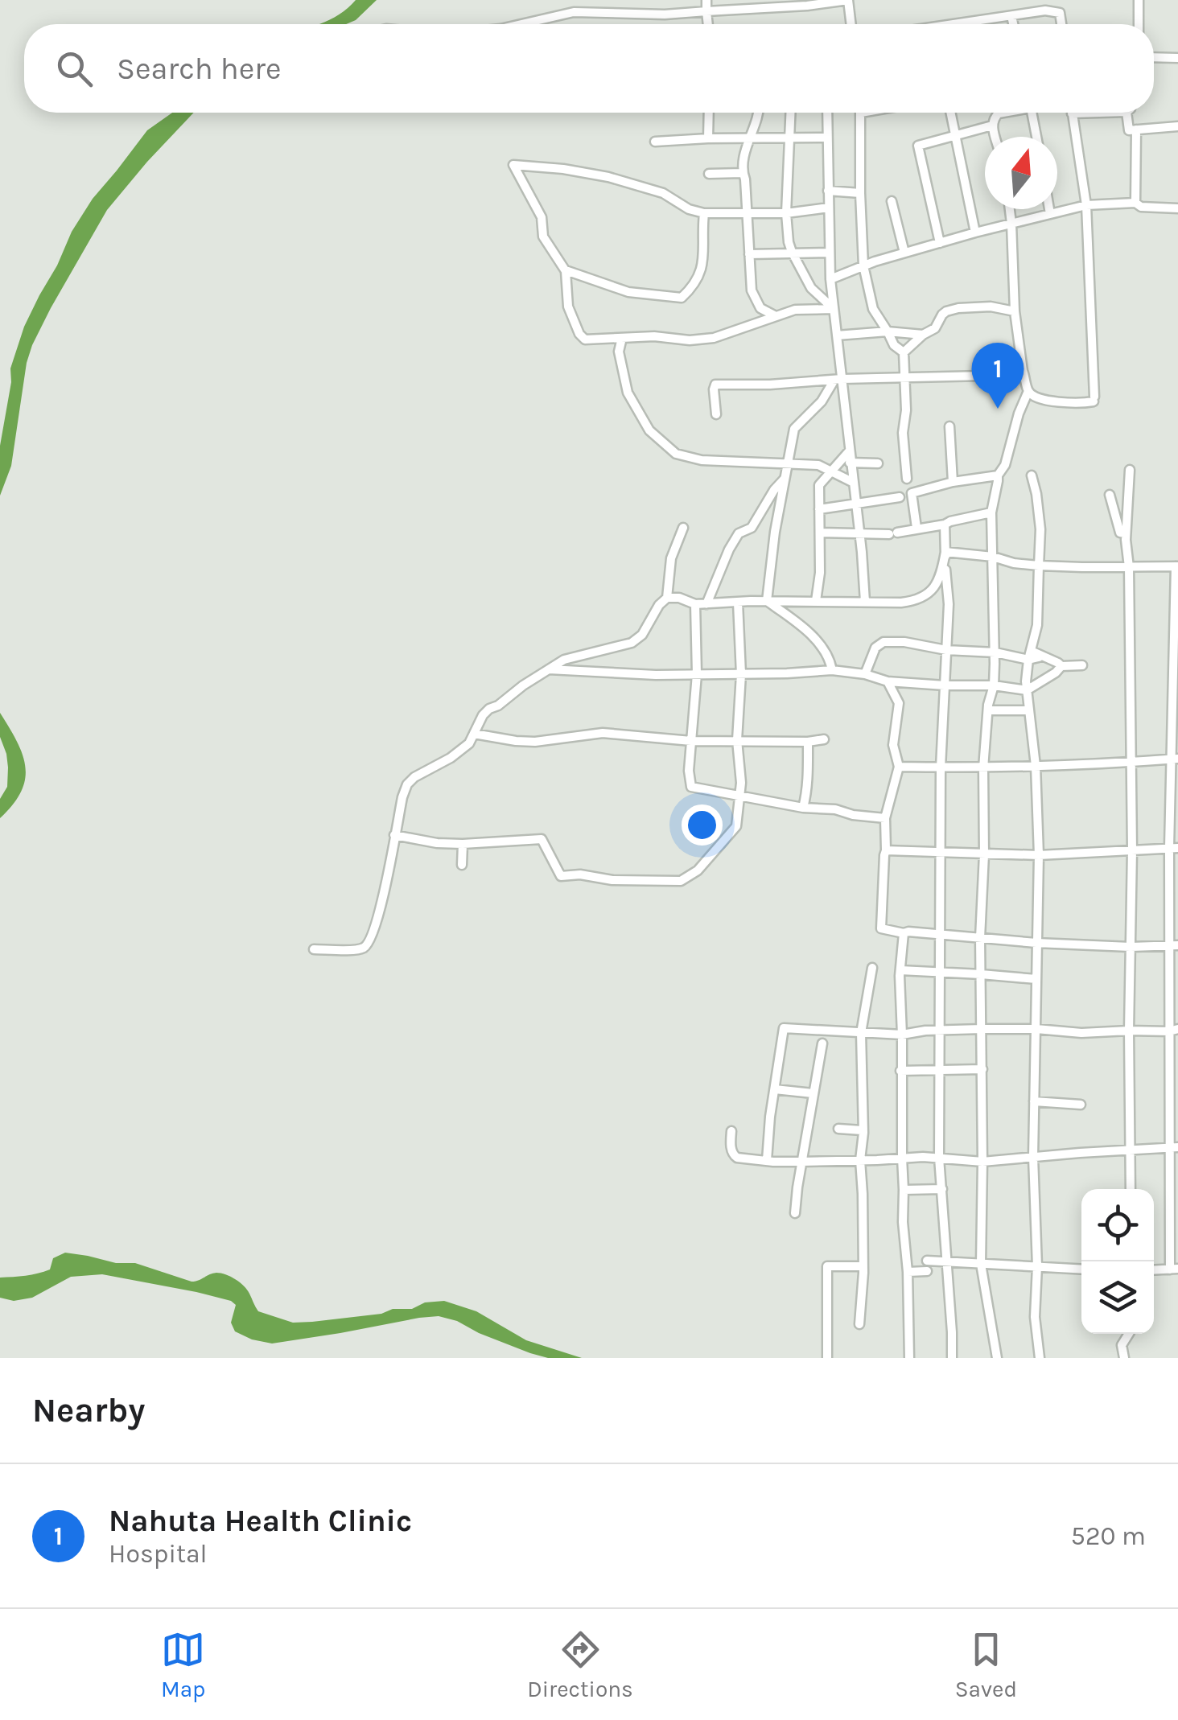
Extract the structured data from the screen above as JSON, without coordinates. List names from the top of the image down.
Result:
{
  "north": "top",
  "page": {
    "search": "Search here",
    "pins": "1",
    "heading": "Nearby",
    "list": [
      {
        "mark": "1",
        "name": "Nahuta Health Clinic",
        "note": "Hospital",
        "value": "520 m"
      }
    ],
    "nav": ["Map", "Directions", "Saved"]
  }
}
